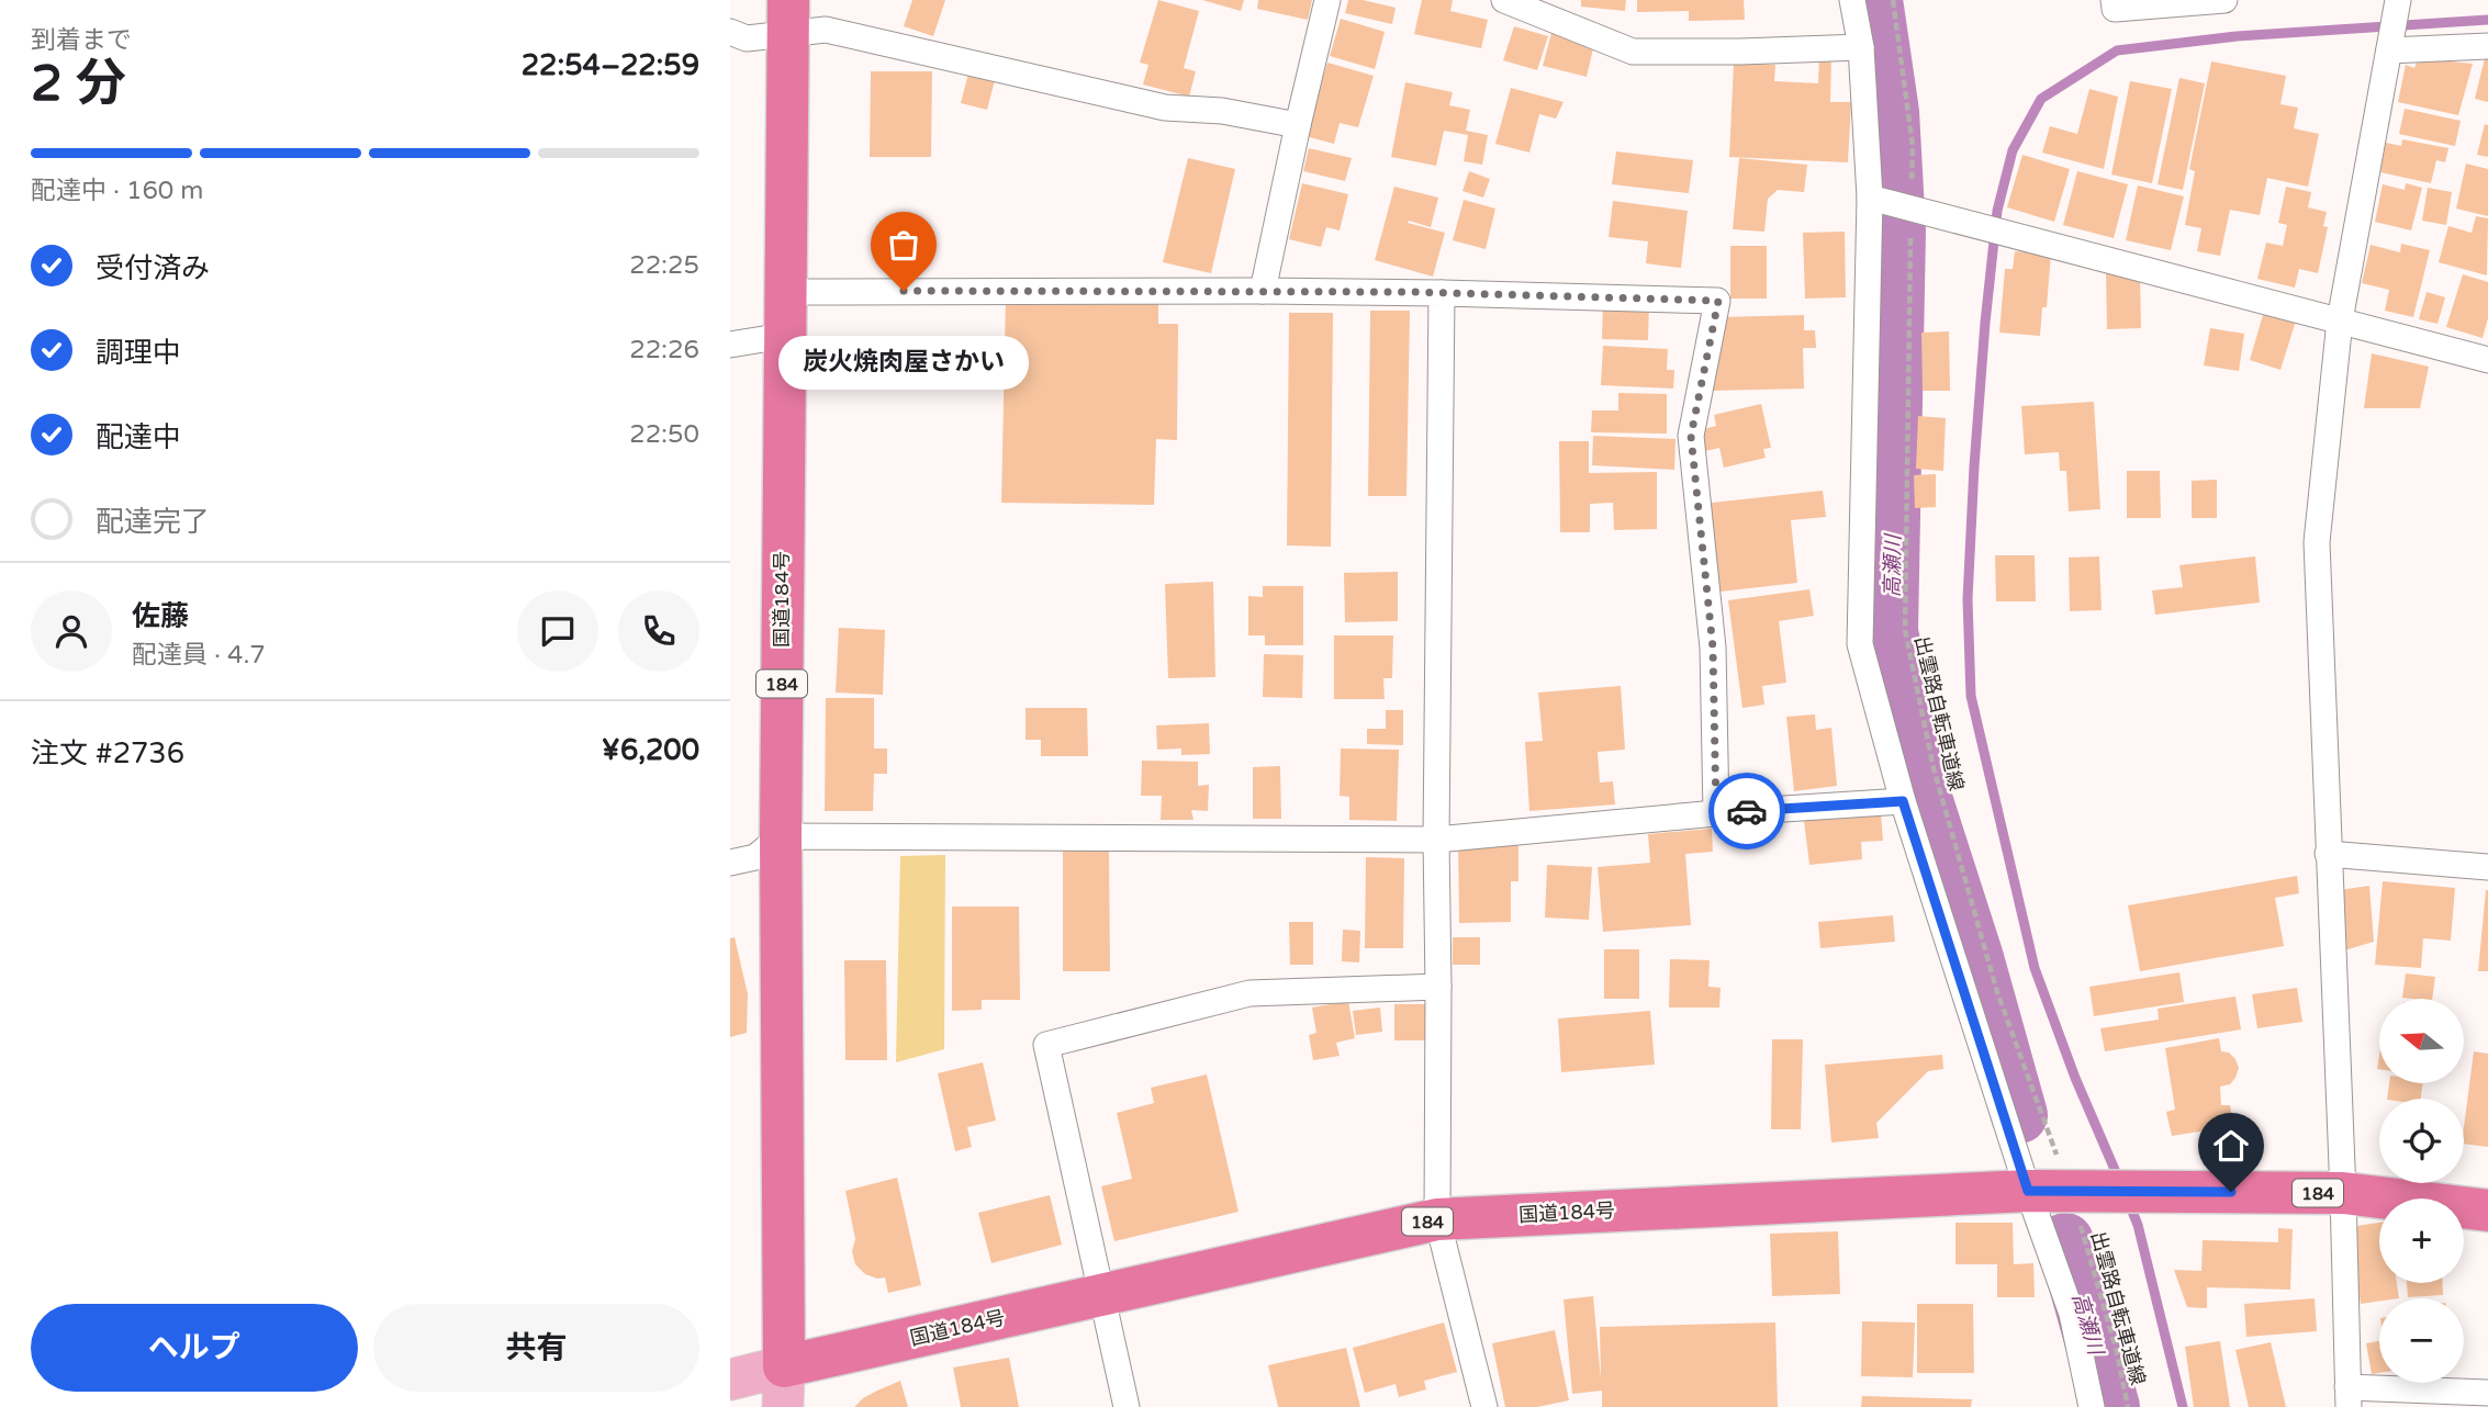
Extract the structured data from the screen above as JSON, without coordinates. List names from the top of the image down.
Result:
{
  "streets": {
    "highway": ["国道184号", "184"],
    "path": ["出雲路自転車道線"]
  },
  "crossings": [
    ["国道184号", "出雲路自転車道線"]
  ],
  "water": ["高瀬川"],
  "places": ["炭火焼肉屋さかい"],
  "north": "left",
  "page": {
    "heading": ["2 分", "到着まで", "22:54–22:59"],
    "panel": [
      "佐藤",
      "配達員 · 4.7",
      "注文 #2736",
      "¥6,200"
    ],
    "bar": "配達中 · 160 m",
    "list": [
      ["受付済み", "22:25"],
      ["調理中", "22:26"],
      ["配達中", "22:50"],
      "配達完了"
    ],
    "bubble": "炭火焼肉屋さかい",
    "map_buttons": ["+", "−"],
    "buttons": ["ヘルプ", "共有"]
  }
}
